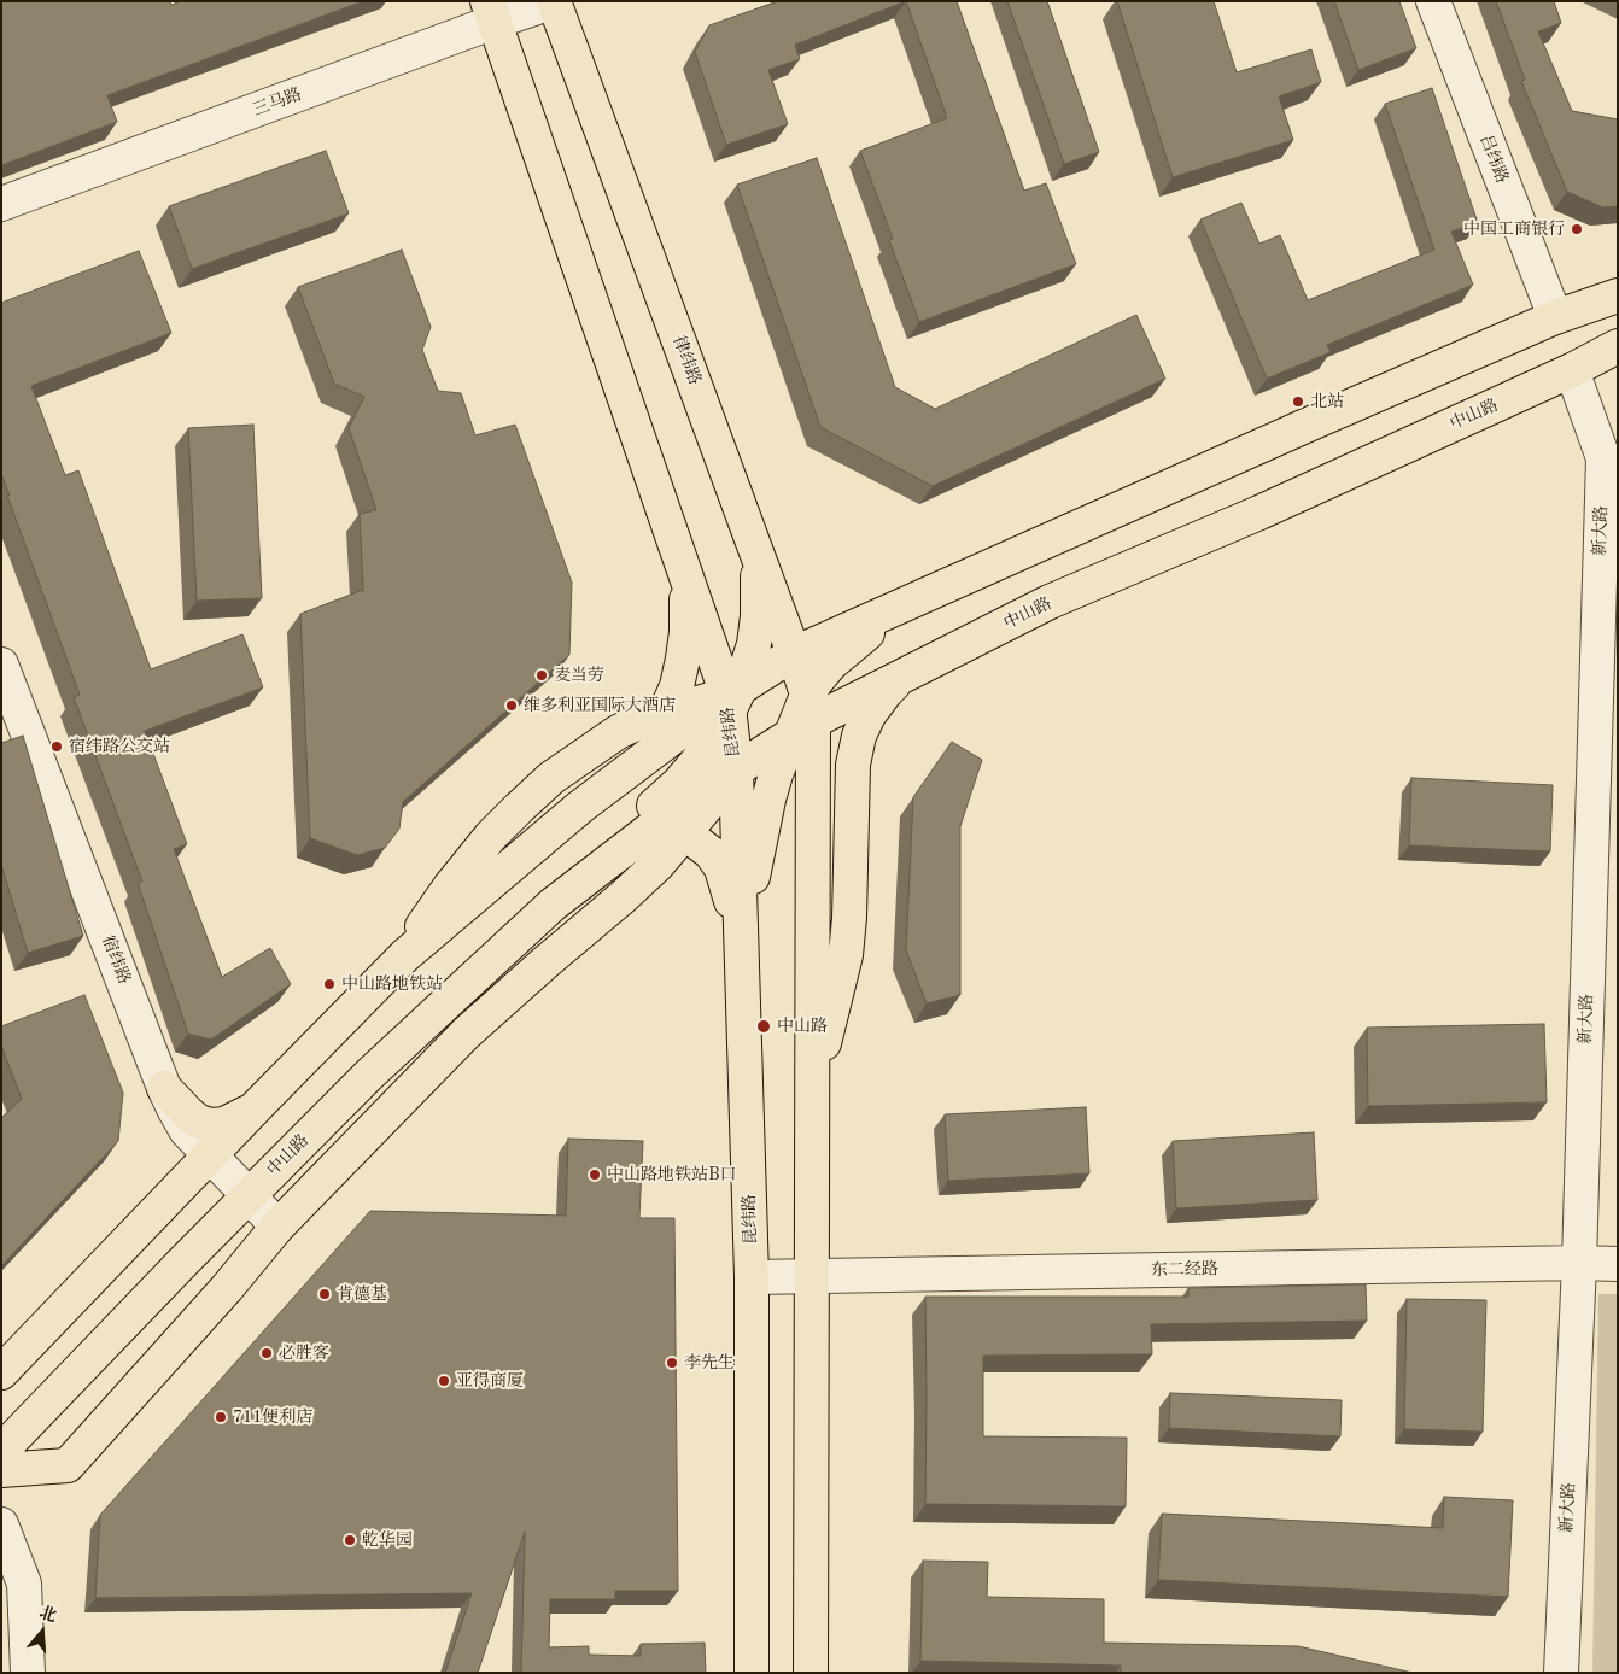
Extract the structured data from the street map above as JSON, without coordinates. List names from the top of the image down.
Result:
{
  "streets": {
    "main road": ["律纬路", "中山路", "昆纬路"],
    "street": [
      "三马路",
      "吕纬路",
      "新大路",
      "宿纬路",
      "东二经路"
    ]
  },
  "crossings": [
    ["律纬路", "中山路"],
    ["中山路", "新大路"],
    ["中山路", "昆纬路"],
    ["中山路", "宿纬路"],
    ["新大路", "东二经路"],
    ["昆纬路", "东二经路"]
  ],
  "places": [
    "中国工商银行",
    "北站",
    "麦当劳",
    "维多利亚国际大酒店",
    "宿纬路公交站",
    "中山路地铁站",
    "中山路",
    "中山路地铁站B口",
    "肯德基",
    "必胜客",
    "李先生",
    "亚得商厦",
    "711便利店",
    "乾华园"
  ],
  "north": "top"
}
